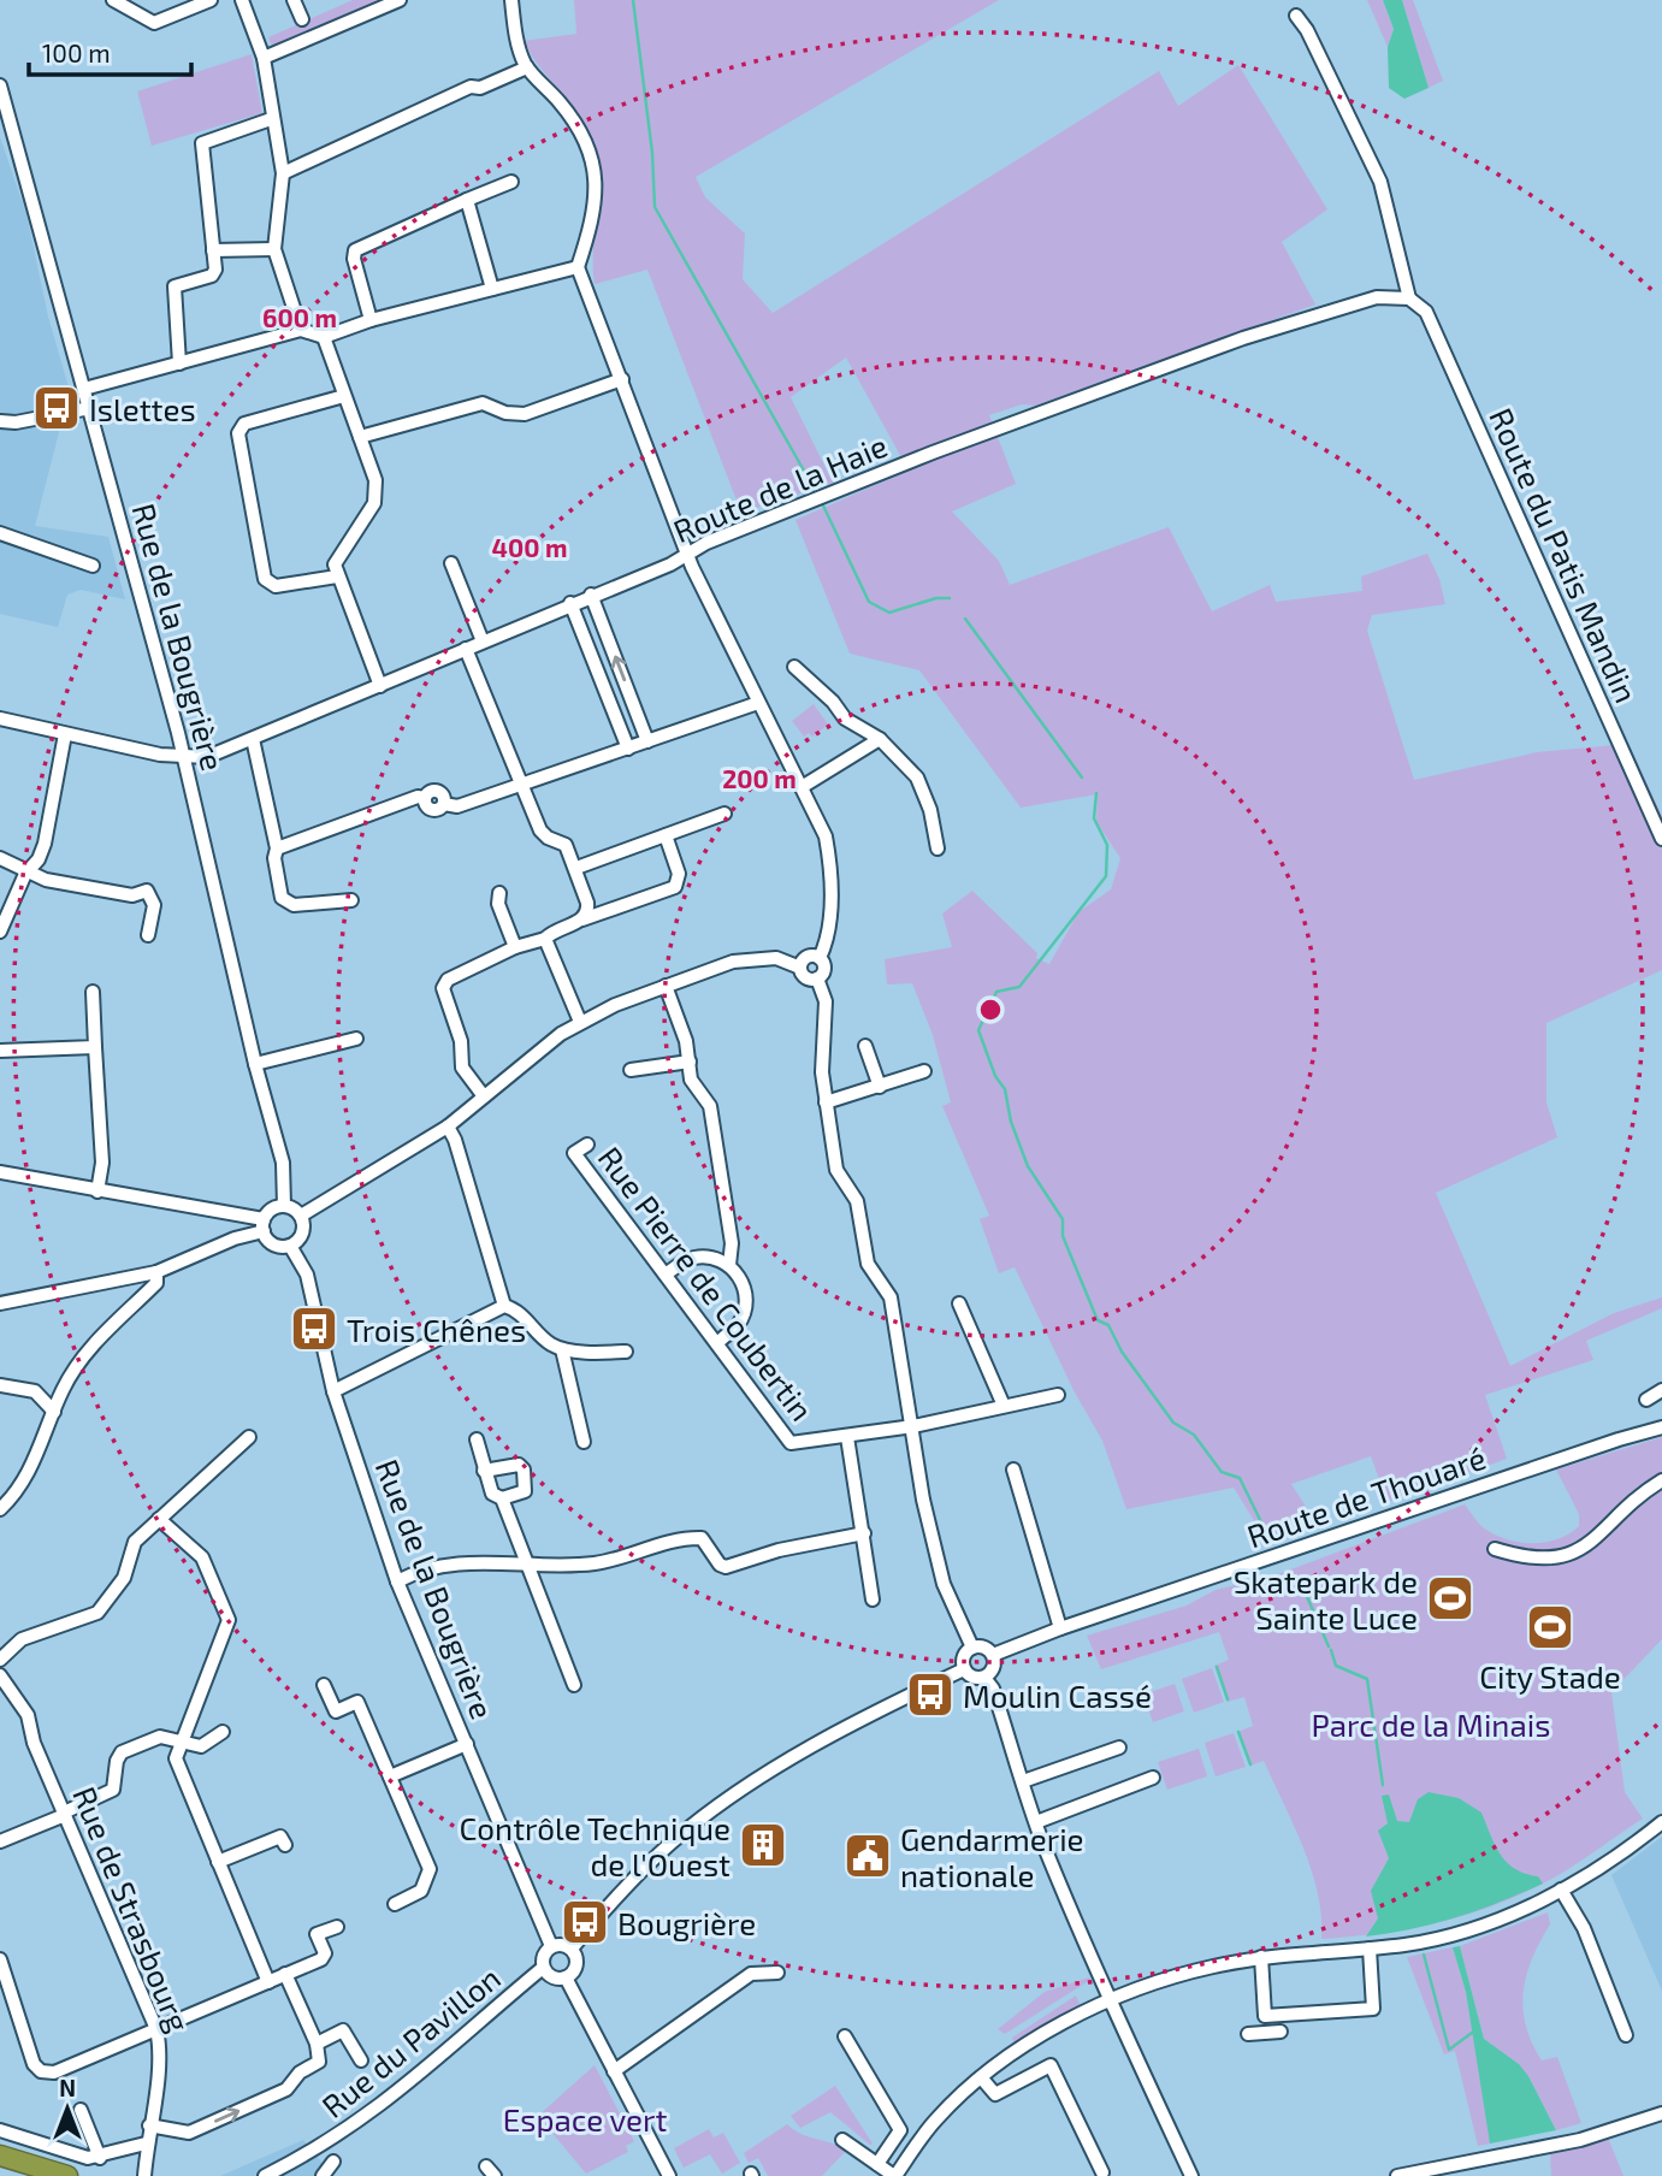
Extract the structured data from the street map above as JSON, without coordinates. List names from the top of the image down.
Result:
{
  "streets": {
    "street": [
      "Route de la Haie",
      "Route du Patis Mandin",
      "Rue de la Bougrière",
      "Rue Pierre de Coubertin",
      "Route de Thouaré",
      "Rue de Strasbourg",
      "Rue du Pavillon"
    ]
  },
  "crossings": [
    ["Route de la Haie", "Route du Patis Mandin"],
    ["Route de la Haie", "Rue de la Bougrière"],
    ["Rue de la Bougrière", "Rue du Pavillon"]
  ],
  "parks": ["Parc de la Minais", "Espace vert"],
  "places": {
    "bus stop": [
      "Islettes",
      "Trois Chênes",
      "Moulin Cassé",
      "Bougrière"
    ],
    "sports": ["Skatepark de Sainte Luce", "City Stade"],
    "building": ["Contrôle Technique de l'Ouest"],
    "public building": ["Gendarmerie nationale"]
  },
  "scale_bar": "100 m",
  "north": "top",
  "rings": ["600 m", "400 m", "200 m"]
}
